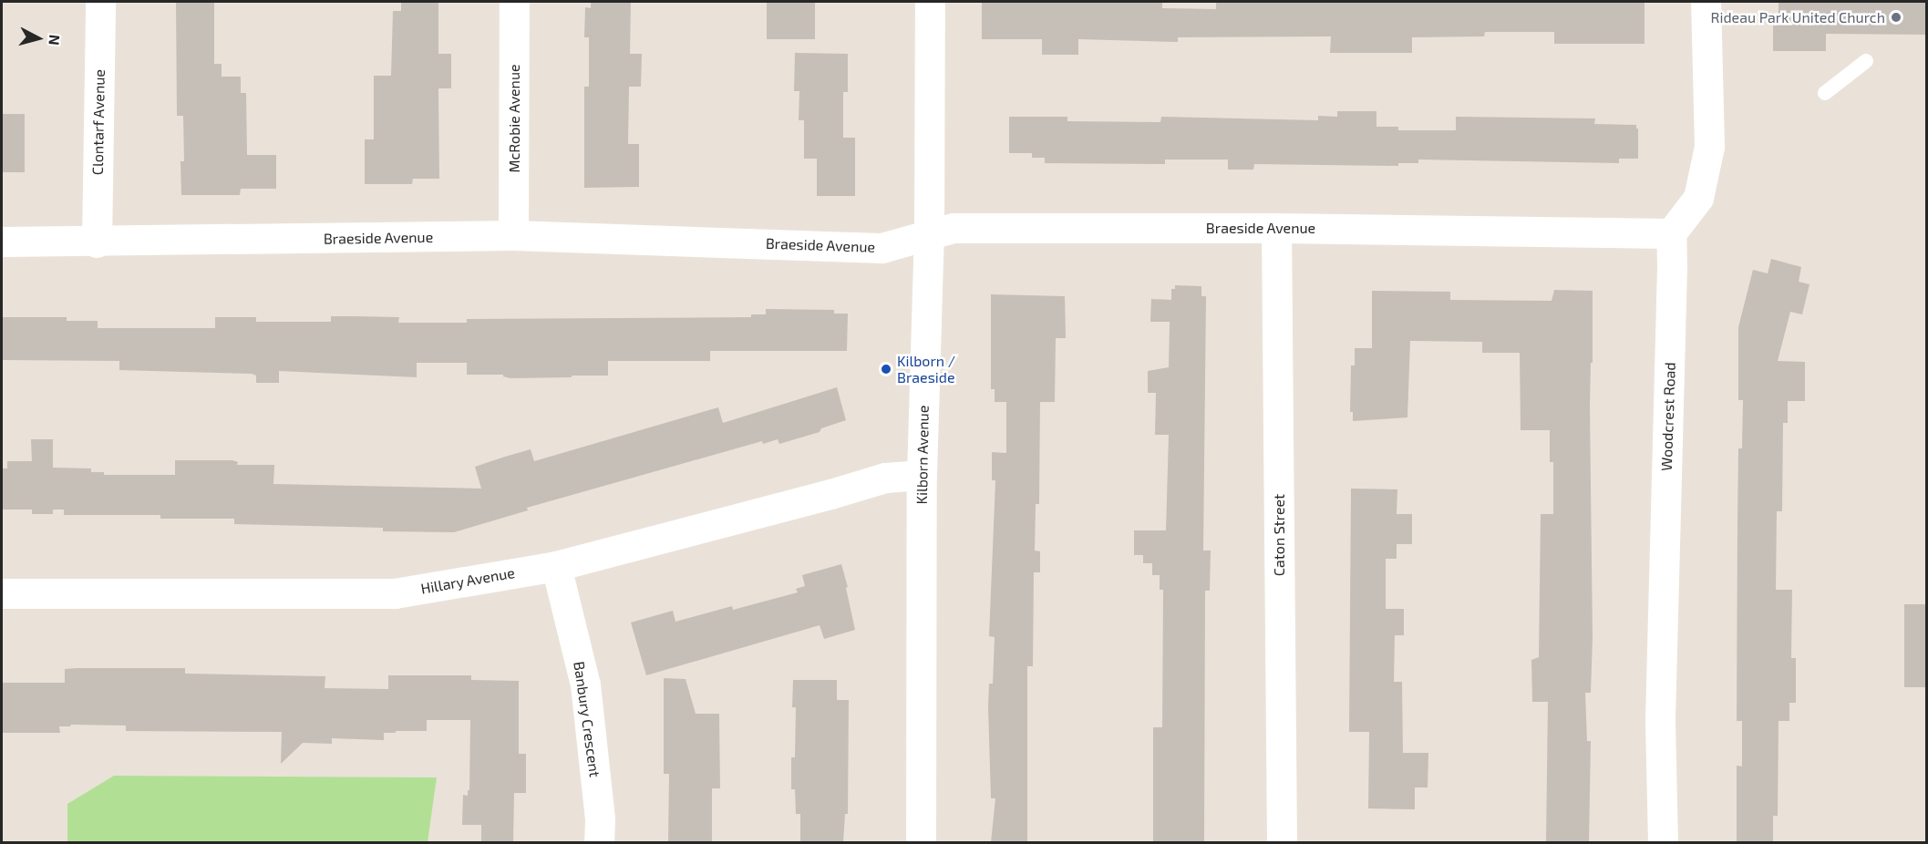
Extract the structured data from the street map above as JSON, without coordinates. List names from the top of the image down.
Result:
{
  "streets": {
    "street": [
      "McRobie Avenue",
      "Clontarf Avenue",
      "Braeside Avenue",
      "Woodcrest Road",
      "Kilborn Avenue",
      "Caton Street",
      "Hillary Avenue",
      "Banbury Crescent"
    ]
  },
  "crossings": [
    ["McRobie Avenue", "Braeside Avenue"],
    ["Clontarf Avenue", "Braeside Avenue"],
    ["Braeside Avenue", "Woodcrest Road"],
    ["Braeside Avenue", "Kilborn Avenue"],
    ["Braeside Avenue", "Caton Street"],
    ["Kilborn Avenue", "Hillary Avenue"],
    ["Hillary Avenue", "Banbury Crescent"]
  ],
  "places": ["Rideau Park United Church", "Kilborn / Braeside"],
  "north": "right"
}
